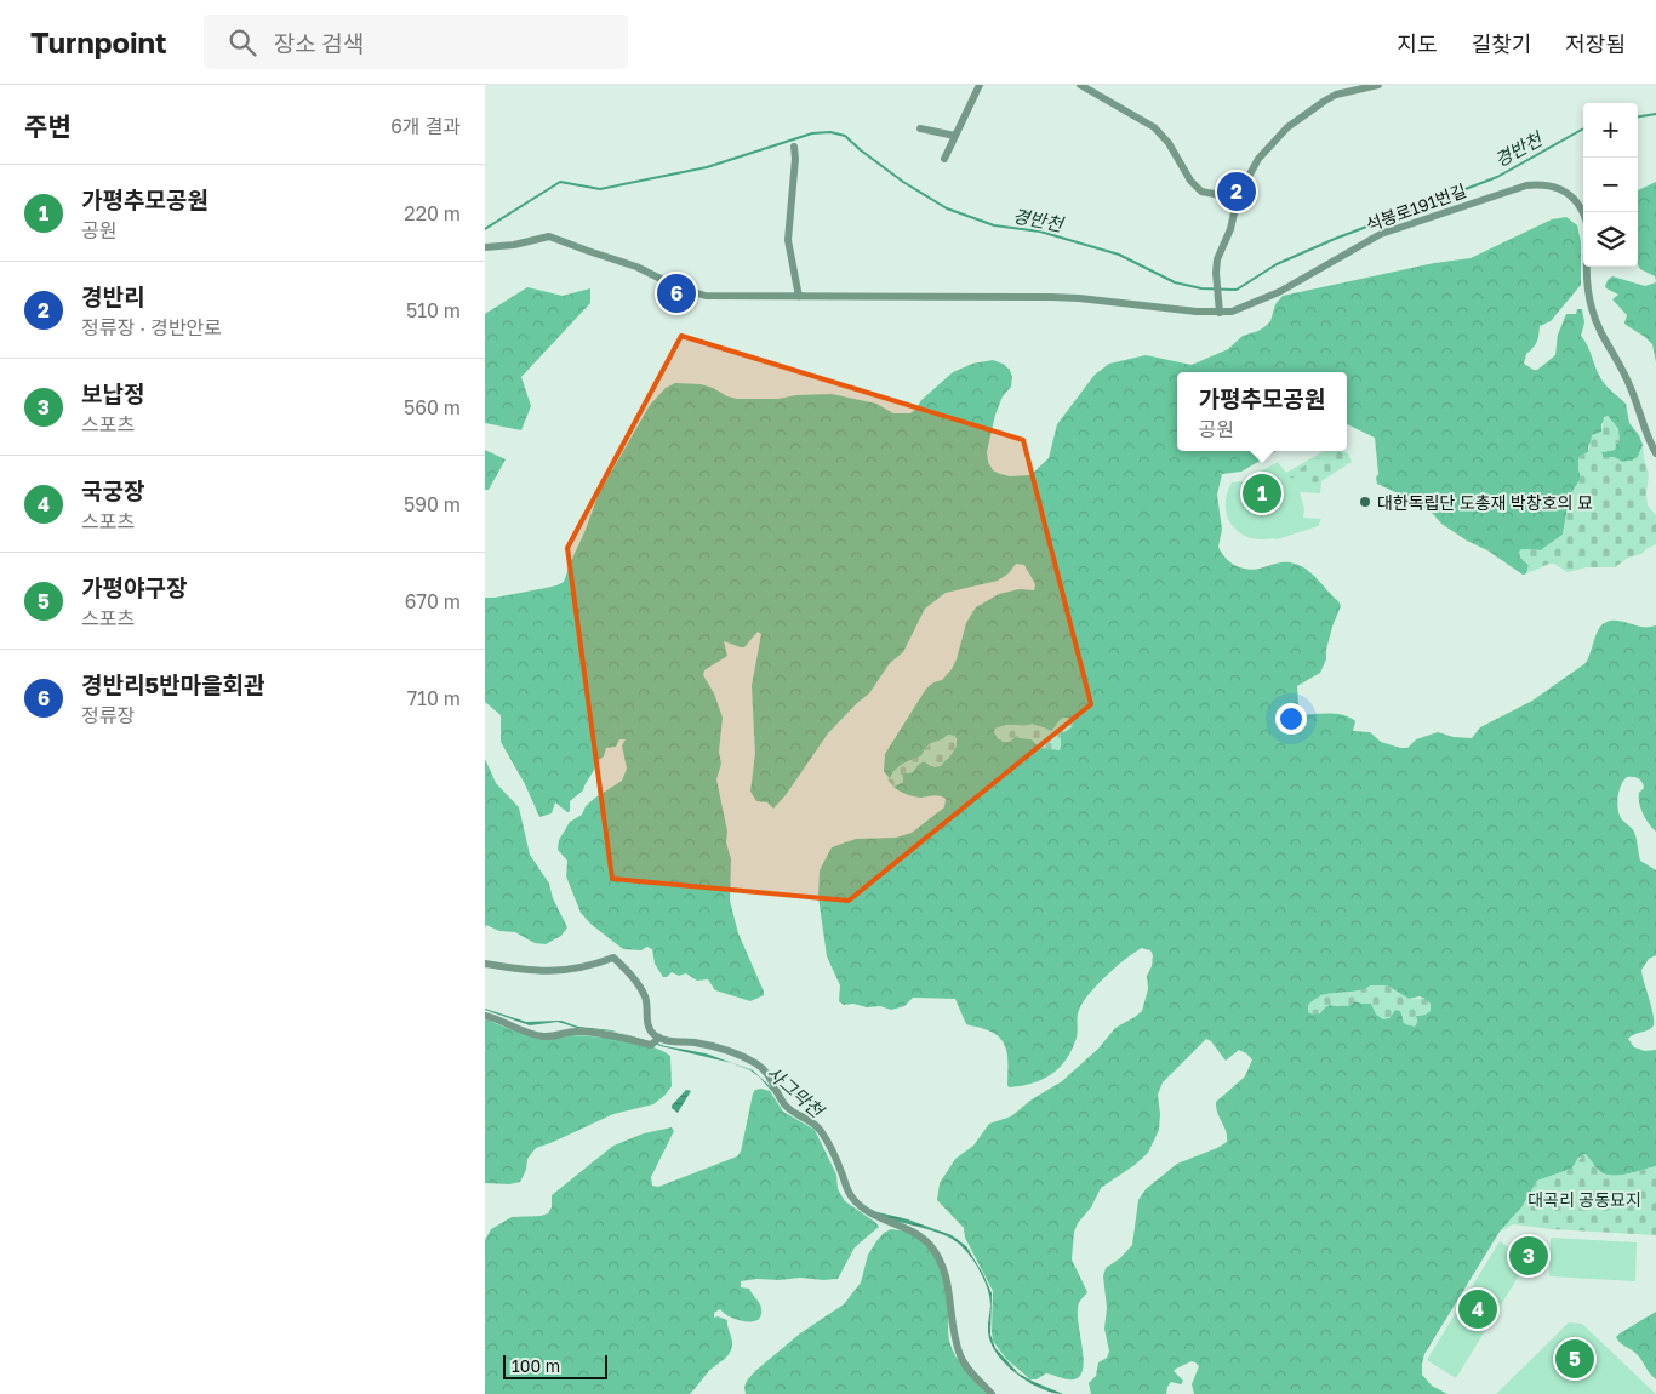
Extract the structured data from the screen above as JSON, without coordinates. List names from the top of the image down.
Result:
{
  "streets": {
    "street": ["석봉로191번길"]
  },
  "water": ["경반천", "사그막천"],
  "parks": ["대곡리 공동묘지"],
  "places": ["대한독립단 도총재 박창호의 묘"],
  "scale_bar": "100 m",
  "page": {
    "header": "Turnpoint",
    "search": "장소 검색",
    "nav": ["지도", "길찾기", "저장됨"],
    "heading": ["주변", "6개 결과"],
    "map_buttons": ["+", "−"],
    "list": [
      {
        "mark": "1",
        "name": "가평추모공원",
        "note": "공원",
        "value": "220 m"
      },
      {
        "mark": "2",
        "name": "경반리",
        "note": "정류장 · 경반안로",
        "value": "510 m"
      },
      {
        "mark": "3",
        "name": "보납정",
        "note": "스포츠",
        "value": "560 m"
      },
      {
        "mark": "4",
        "name": "국궁장",
        "note": "스포츠",
        "value": "590 m"
      },
      {
        "mark": "5",
        "name": "가평야구장",
        "note": "스포츠",
        "value": "670 m"
      },
      {
        "mark": "6",
        "name": "경반리5반마을회관",
        "note": "정류장",
        "value": "710 m"
      }
    ],
    "pins": [
      "2",
      "6",
      "1",
      "3",
      "4",
      "5"
    ],
    "popup": ["가평추모공원", "공원"],
    "scale": "100 m"
  }
}
